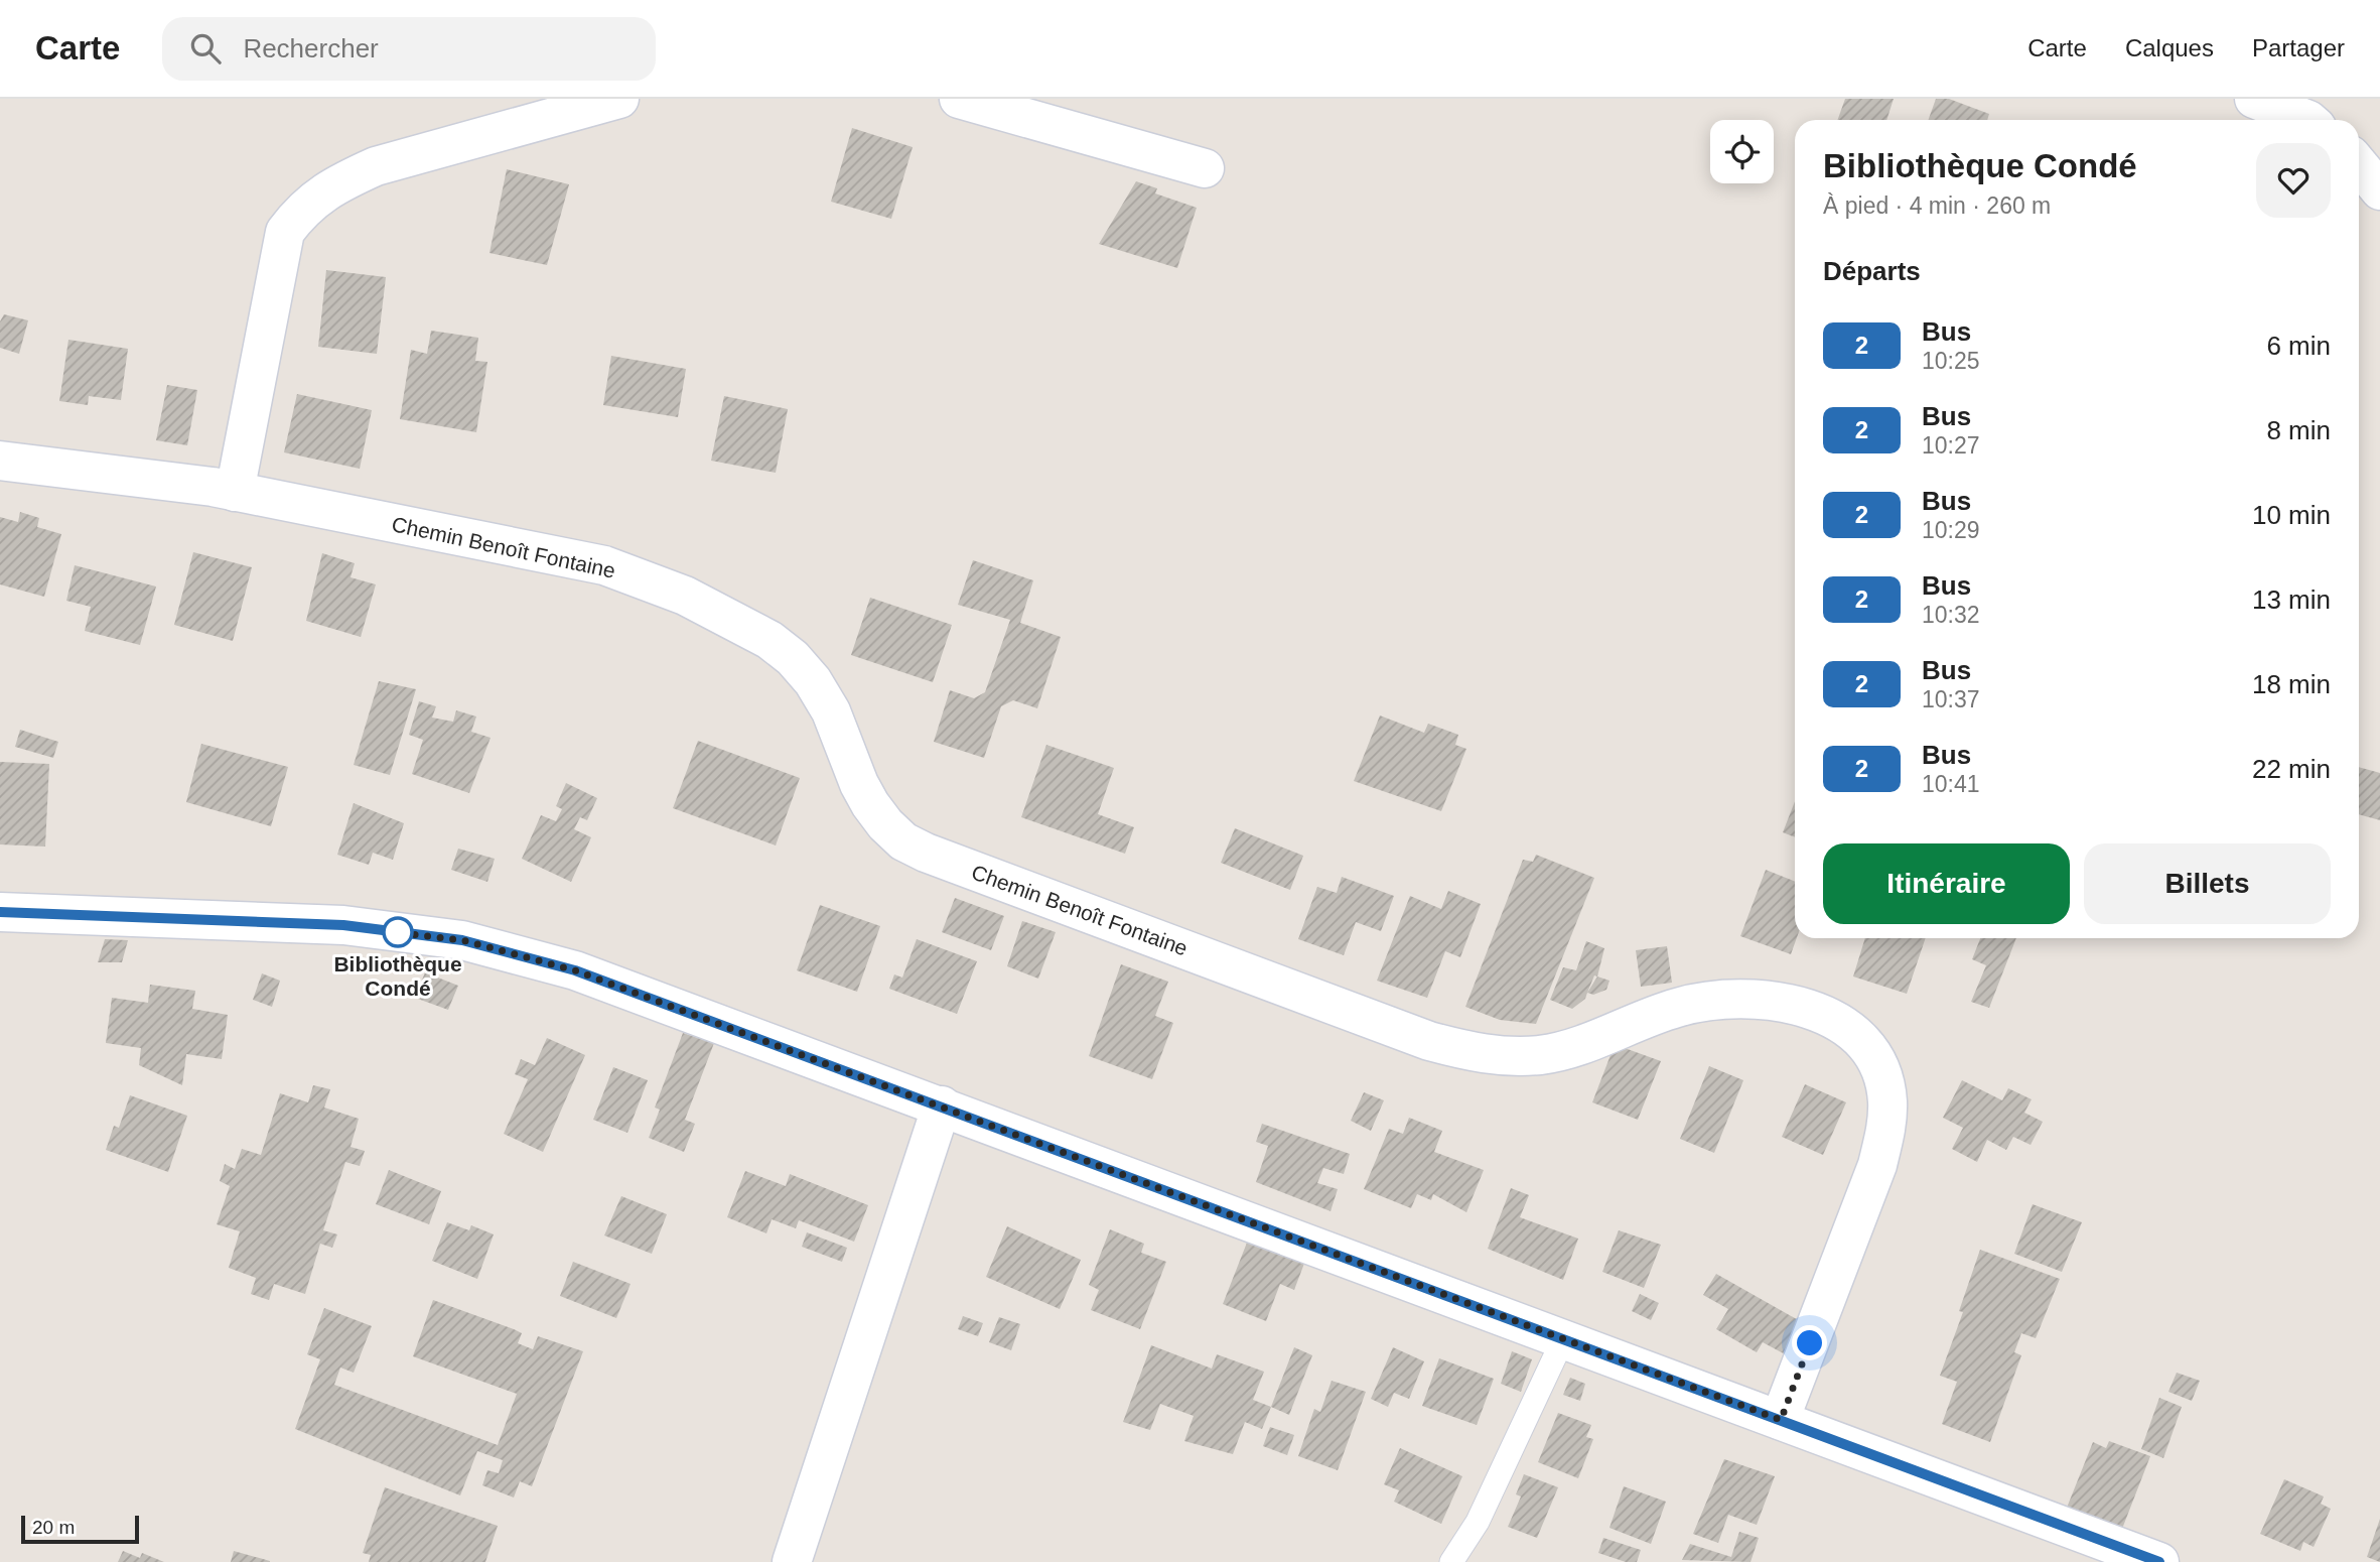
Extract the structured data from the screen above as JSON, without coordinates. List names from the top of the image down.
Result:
{
  "streets": {
    "street": ["Chemin Benoît Fontaine"]
  },
  "places": ["Bibliothèque Condé"],
  "lines": ["bus line 2"],
  "scale_bar": "20 m",
  "page": {
    "header": "Carte",
    "search": "Rechercher",
    "nav": ["Carte", "Calques", "Partager"],
    "heading": [
      ["Bibliothèque Condé", "À pied · 4 min · 260 m"],
      "Départs"
    ],
    "list": [
      {
        "mark": "2",
        "name": "Bus",
        "note": "10:25",
        "value": "6 min"
      },
      {
        "mark": "2",
        "name": "Bus",
        "note": "10:27",
        "value": "8 min"
      },
      {
        "mark": "2",
        "name": "Bus",
        "note": "10:29",
        "value": "10 min"
      },
      {
        "mark": "2",
        "name": "Bus",
        "note": "10:32",
        "value": "13 min"
      },
      {
        "mark": "2",
        "name": "Bus",
        "note": "10:37",
        "value": "18 min"
      },
      {
        "mark": "2",
        "name": "Bus",
        "note": "10:41",
        "value": "22 min"
      }
    ],
    "buttons": ["Itinéraire", "Billets"],
    "scale": "20 m"
  }
}
